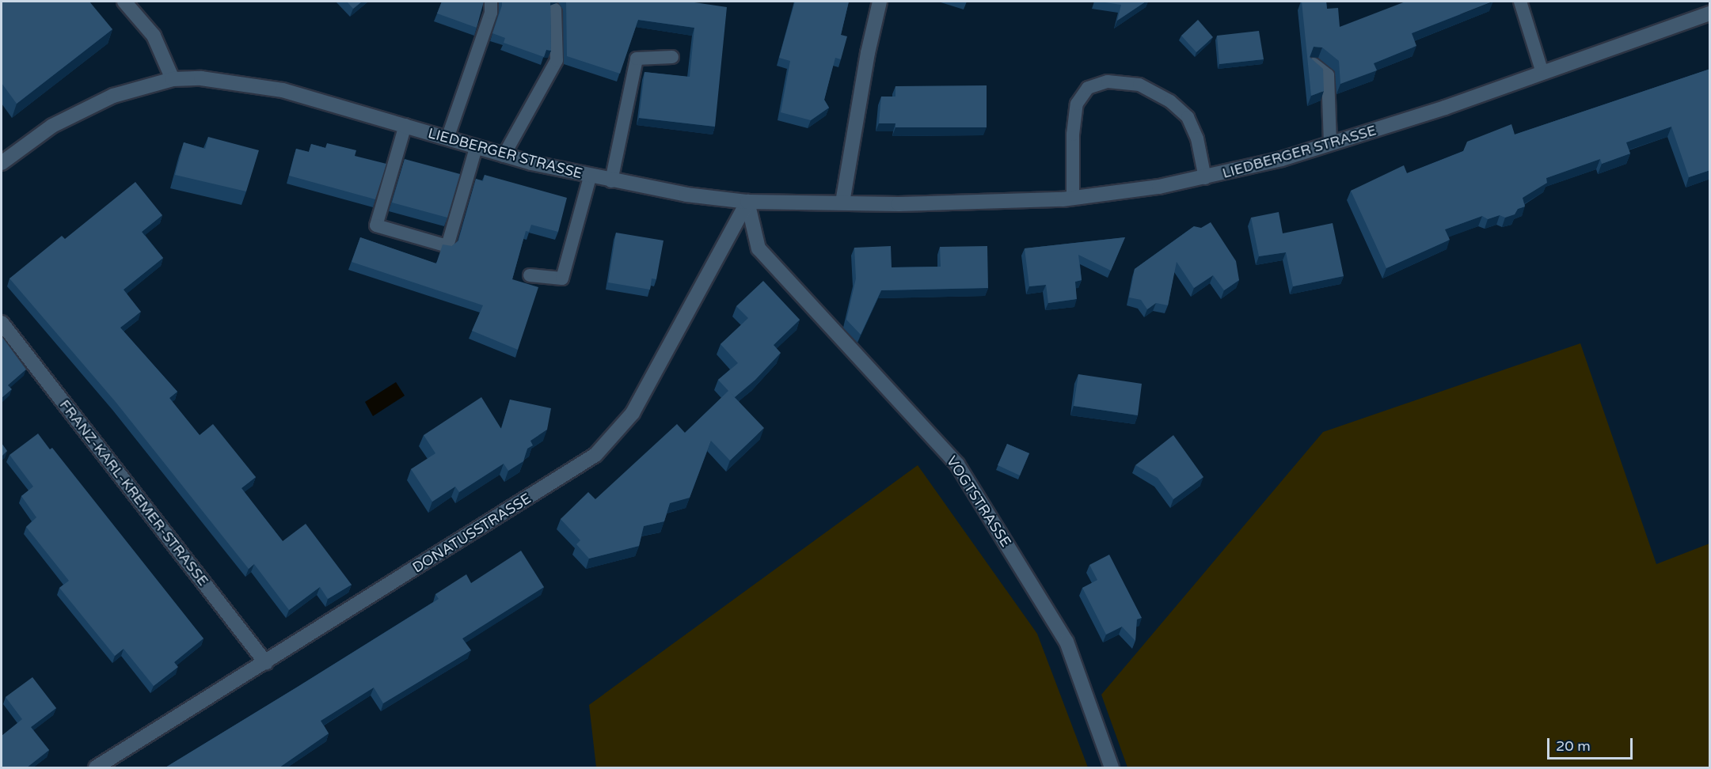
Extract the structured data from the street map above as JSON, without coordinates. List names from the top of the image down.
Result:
{
  "streets": {
    "street": [
      "LIEDBERGER STRASSE",
      "FRANZ-KARL-KREMER-STRASSE",
      "VOGTSTRASSE",
      "DONATUSSTRASSE"
    ]
  },
  "crossings": [
    ["LIEDBERGER STRASSE", "VOGTSTRASSE"],
    ["LIEDBERGER STRASSE", "DONATUSSTRASSE"],
    ["FRANZ-KARL-KREMER-STRASSE", "DONATUSSTRASSE"],
    ["VOGTSTRASSE", "DONATUSSTRASSE"]
  ],
  "scale_bar": "20 m"
}
